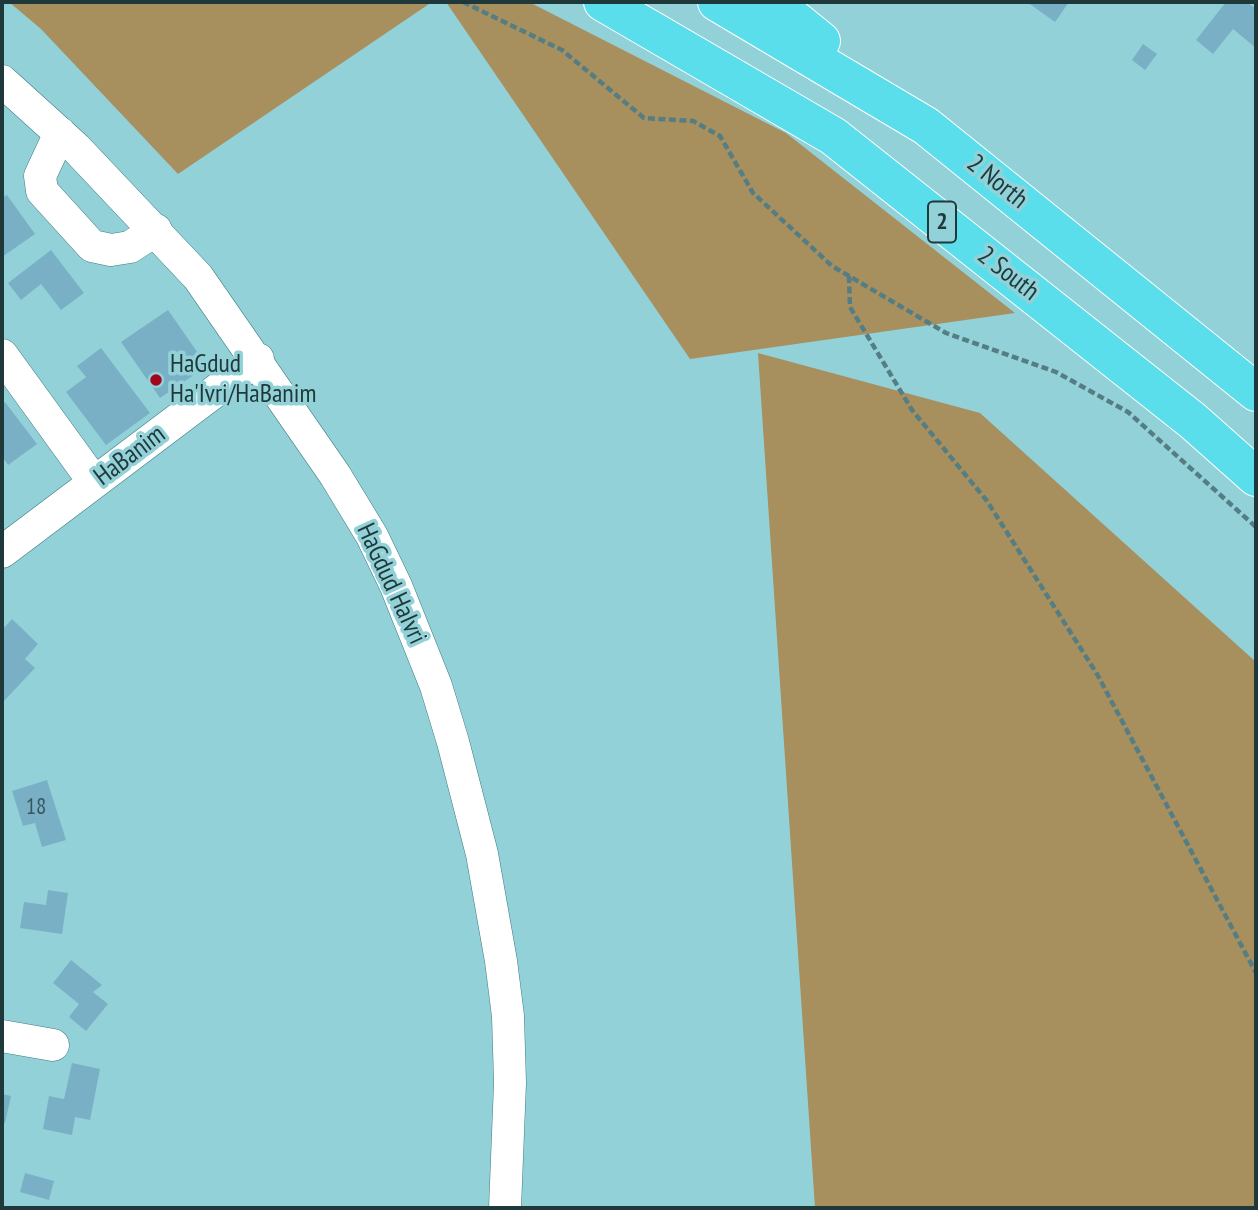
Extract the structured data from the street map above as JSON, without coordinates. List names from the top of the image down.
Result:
{
  "streets": {
    "highway": ["2 North", "2", "2 South"],
    "street": ["HaBanim", "HaGdud HaIvri"]
  },
  "crossings": [
    ["HaBanim", "HaGdud HaIvri"]
  ],
  "places": ["HaGdud Ha'Ivri/HaBanim"],
  "house_numbers": ["18"]
}
